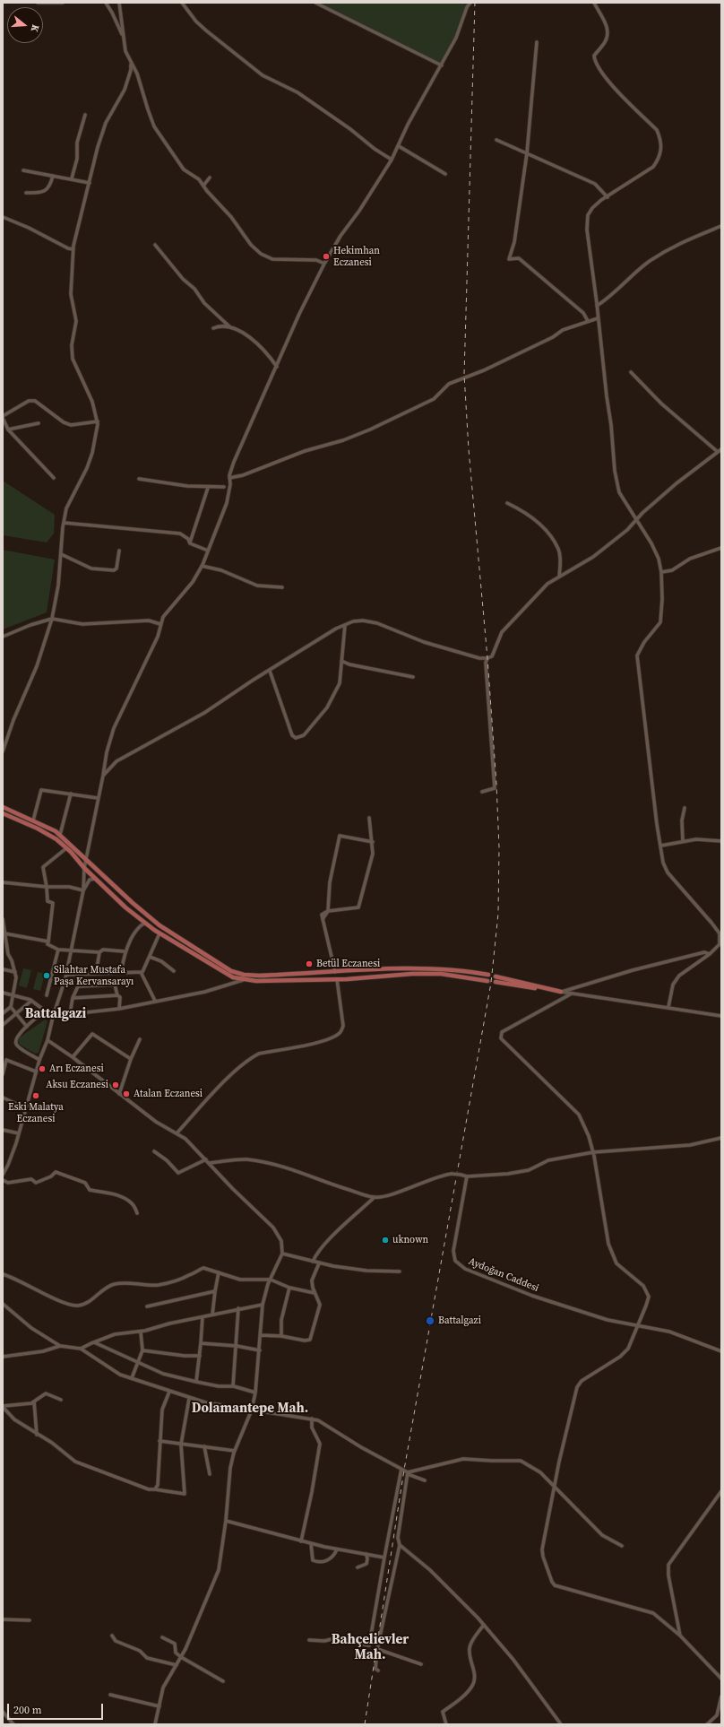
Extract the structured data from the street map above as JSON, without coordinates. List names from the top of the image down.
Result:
{
  "streets": {
    "street": ["Aydoğan Caddesi"]
  },
  "districts": ["Battalgazi", "Dolamantepe Mah.", "Bahçelievler Mah."],
  "places": [
    "Hekimhan Eczanesi",
    "Betül Eczanesi",
    "Silahtar Mustafa Paşa Kervansarayı",
    "Arı Eczanesi",
    "Aksu Eczanesi",
    "Atalan Eczanesi",
    "Eski Malatya Eczanesi",
    "uknown",
    "Battalgazi"
  ],
  "scale_bar": "200 m",
  "north": "right"
}
